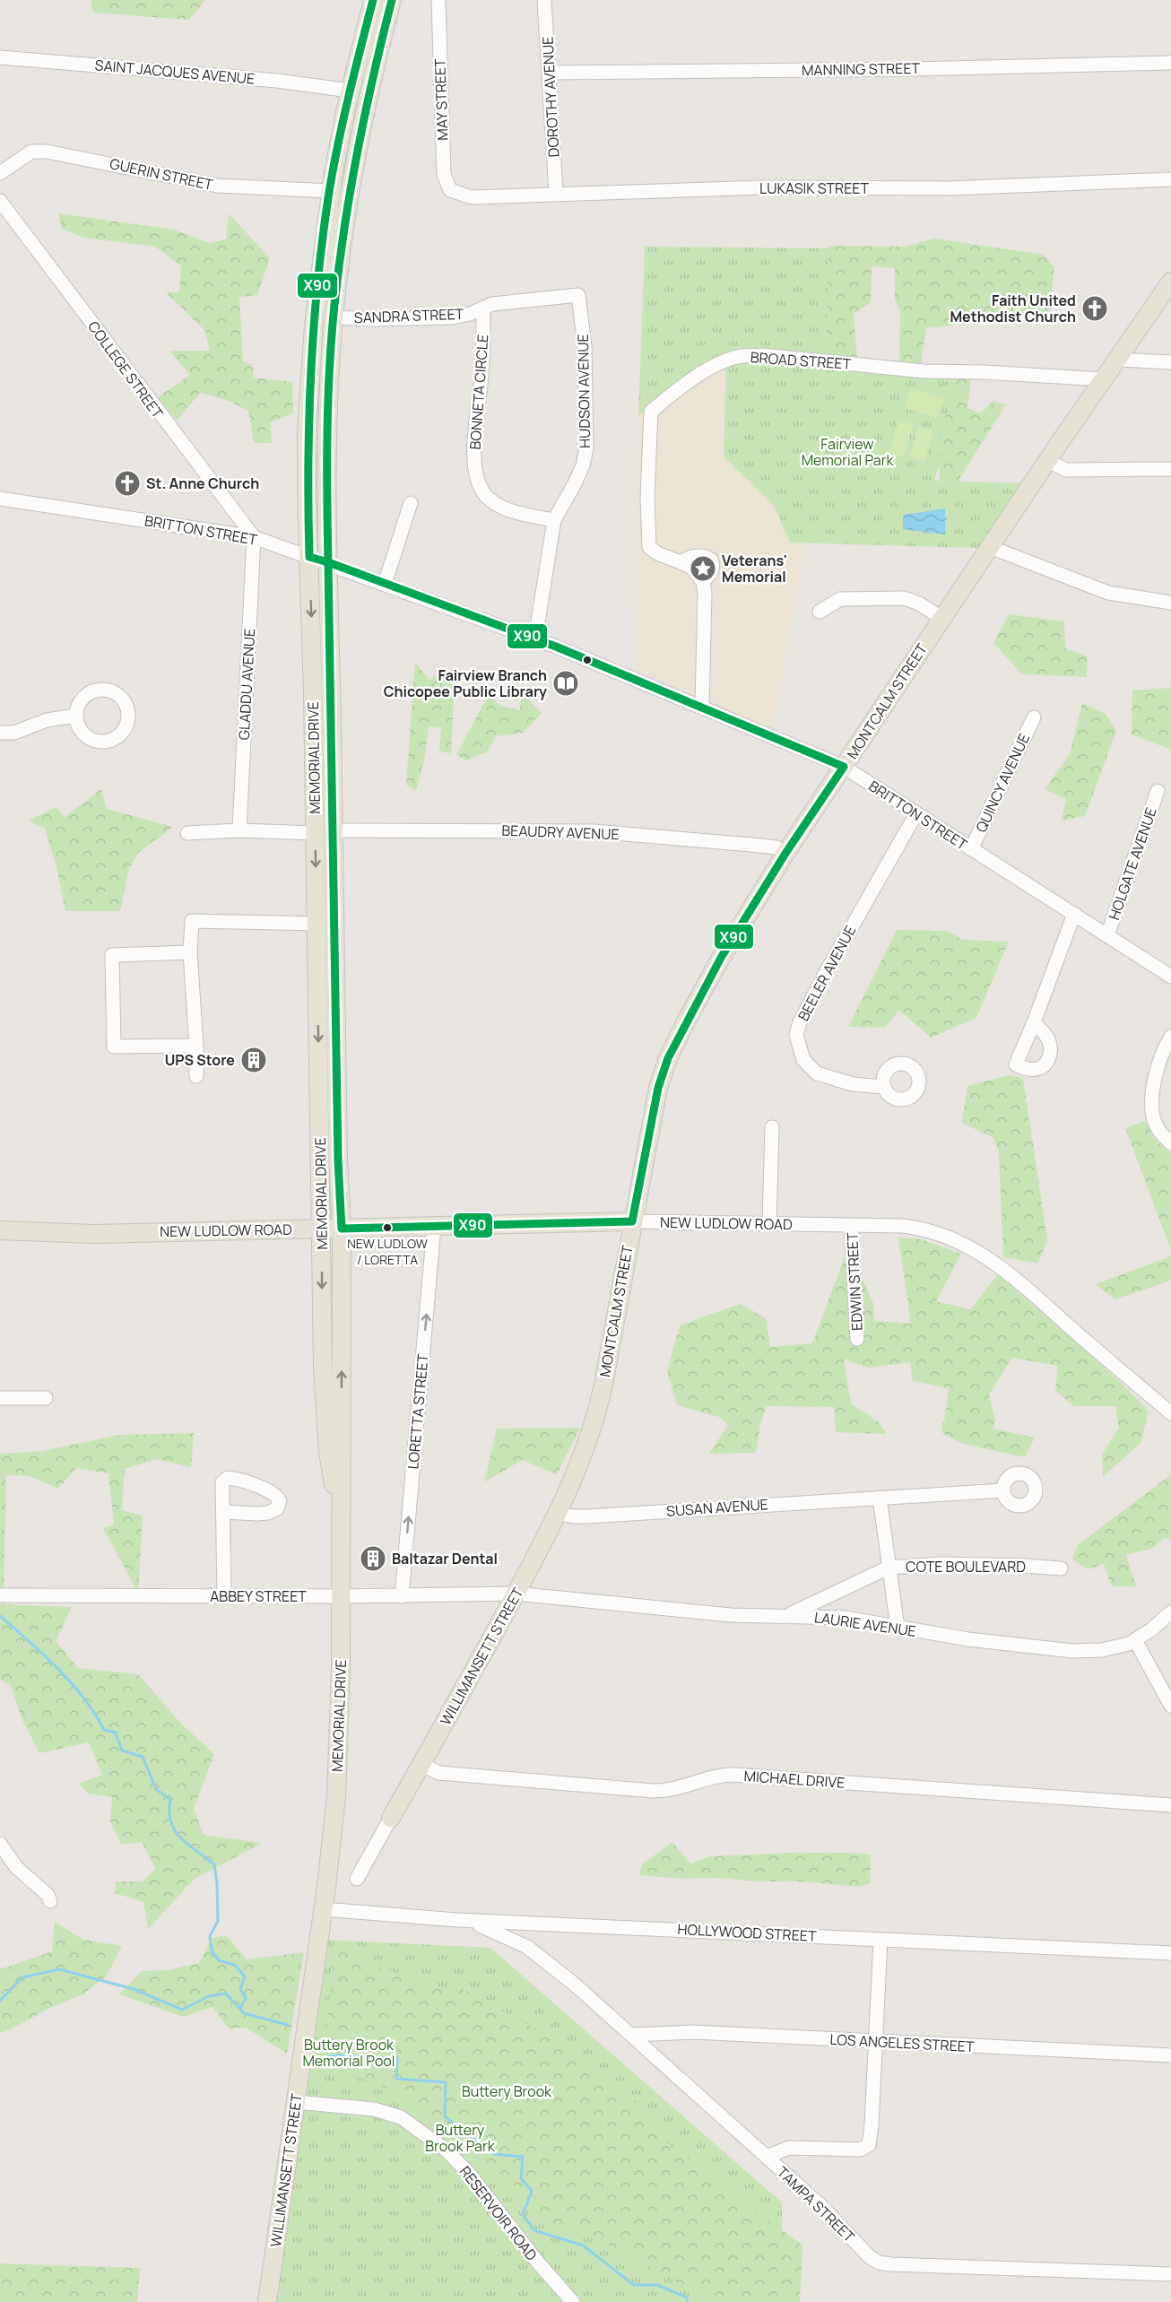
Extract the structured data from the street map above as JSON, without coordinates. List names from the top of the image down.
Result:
{
  "streets": {
    "main road": [
      "MONTCALM STREET",
      "MEMORIAL DRIVE",
      "NEW LUDLOW ROAD",
      "WILLIMANSETT STREET"
    ],
    "street": [
      "MANNING STREET",
      "SAINT JACQUES AVENUE",
      "DOROTHY AVENUE",
      "MAY STREET",
      "GUERIN STREET",
      "LUKASIK STREET",
      "SANDRA STREET",
      "BROAD STREET",
      "COLLEGE STREET",
      "HUDSON AVENUE",
      "BONNETA CIRCLE",
      "BRITTON STREET",
      "GLADDU AVENUE",
      "QUINCY AVENUE",
      "BEAUDRY AVENUE",
      "HOLGATE AVENUE",
      "BEELER AVENUE",
      "EDWIN STREET",
      "LORETTA STREET",
      "SUSAN AVENUE",
      "COTE BOULEVARD",
      "ABBEY STREET",
      "LAURIE AVENUE",
      "MICHAEL DRIVE",
      "HOLLYWOOD STREET",
      "LOS ANGELES STREET",
      "TAMPA STREET",
      "RESERVOIR ROAD"
    ]
  },
  "crossings": [
    ["MANNING STREET", "DOROTHY AVENUE"],
    ["SAINT JACQUES AVENUE", "MEMORIAL DRIVE"],
    ["DOROTHY AVENUE", "LUKASIK STREET"],
    ["MAY STREET", "LUKASIK STREET"],
    ["GUERIN STREET", "MEMORIAL DRIVE"],
    ["SANDRA STREET", "HUDSON AVENUE"],
    ["SANDRA STREET", "BONNETA CIRCLE"],
    ["SANDRA STREET", "MEMORIAL DRIVE"],
    ["BROAD STREET", "MONTCALM STREET"],
    ["COLLEGE STREET", "BRITTON STREET"],
    ["COLLEGE STREET", "GLADDU AVENUE"],
    ["HUDSON AVENUE", "BONNETA CIRCLE"],
    ["HUDSON AVENUE", "BRITTON STREET"],
    ["BRITTON STREET", "GLADDU AVENUE"],
    ["BRITTON STREET", "MONTCALM STREET"],
    ["BRITTON STREET", "MEMORIAL DRIVE"],
    ["BRITTON STREET", "QUINCY AVENUE"],
    ["BRITTON STREET", "HOLGATE AVENUE"],
    ["BRITTON STREET", "BEELER AVENUE"],
    ["MONTCALM STREET", "BEAUDRY AVENUE"],
    ["MONTCALM STREET", "NEW LUDLOW ROAD"],
    ["MONTCALM STREET", "WILLIMANSETT STREET"],
    ["MEMORIAL DRIVE", "BEAUDRY AVENUE"],
    ["MEMORIAL DRIVE", "NEW LUDLOW ROAD"],
    ["MEMORIAL DRIVE", "ABBEY STREET"],
    ["MEMORIAL DRIVE", "WILLIMANSETT STREET"],
    ["MEMORIAL DRIVE", "HOLLYWOOD STREET"],
    ["NEW LUDLOW ROAD", "EDWIN STREET"],
    ["NEW LUDLOW ROAD", "LORETTA STREET"],
    ["LORETTA STREET", "ABBEY STREET"],
    ["SUSAN AVENUE", "WILLIMANSETT STREET"],
    ["COTE BOULEVARD", "LAURIE AVENUE"],
    ["ABBEY STREET", "LAURIE AVENUE"],
    ["ABBEY STREET", "WILLIMANSETT STREET"],
    ["LAURIE AVENUE", "WILLIMANSETT STREET"],
    ["WILLIMANSETT STREET", "MICHAEL DRIVE"],
    ["WILLIMANSETT STREET", "HOLLYWOOD STREET"],
    ["WILLIMANSETT STREET", "RESERVOIR ROAD"],
    ["HOLLYWOOD STREET", "TAMPA STREET"],
    ["LOS ANGELES STREET", "TAMPA STREET"]
  ],
  "one_way": ["LORETTA STREET"],
  "parks": [
    "Fairview Memorial Park",
    "Buttery Brook Memorial Pool",
    "Buttery Brook",
    "Buttery Brook Park"
  ],
  "places": {
    "church": ["Faith United Methodist Church", "St. Anne Church"],
    "place": ["Veterans' Memorial"],
    "library": ["Fairview Branch Chicopee Public Library"],
    "building": ["UPS Store", "Baltazar Dental"],
    "other": ["NEW LUDLOW / LORETTA"]
  },
  "lines": ["transit line X90"]
}
